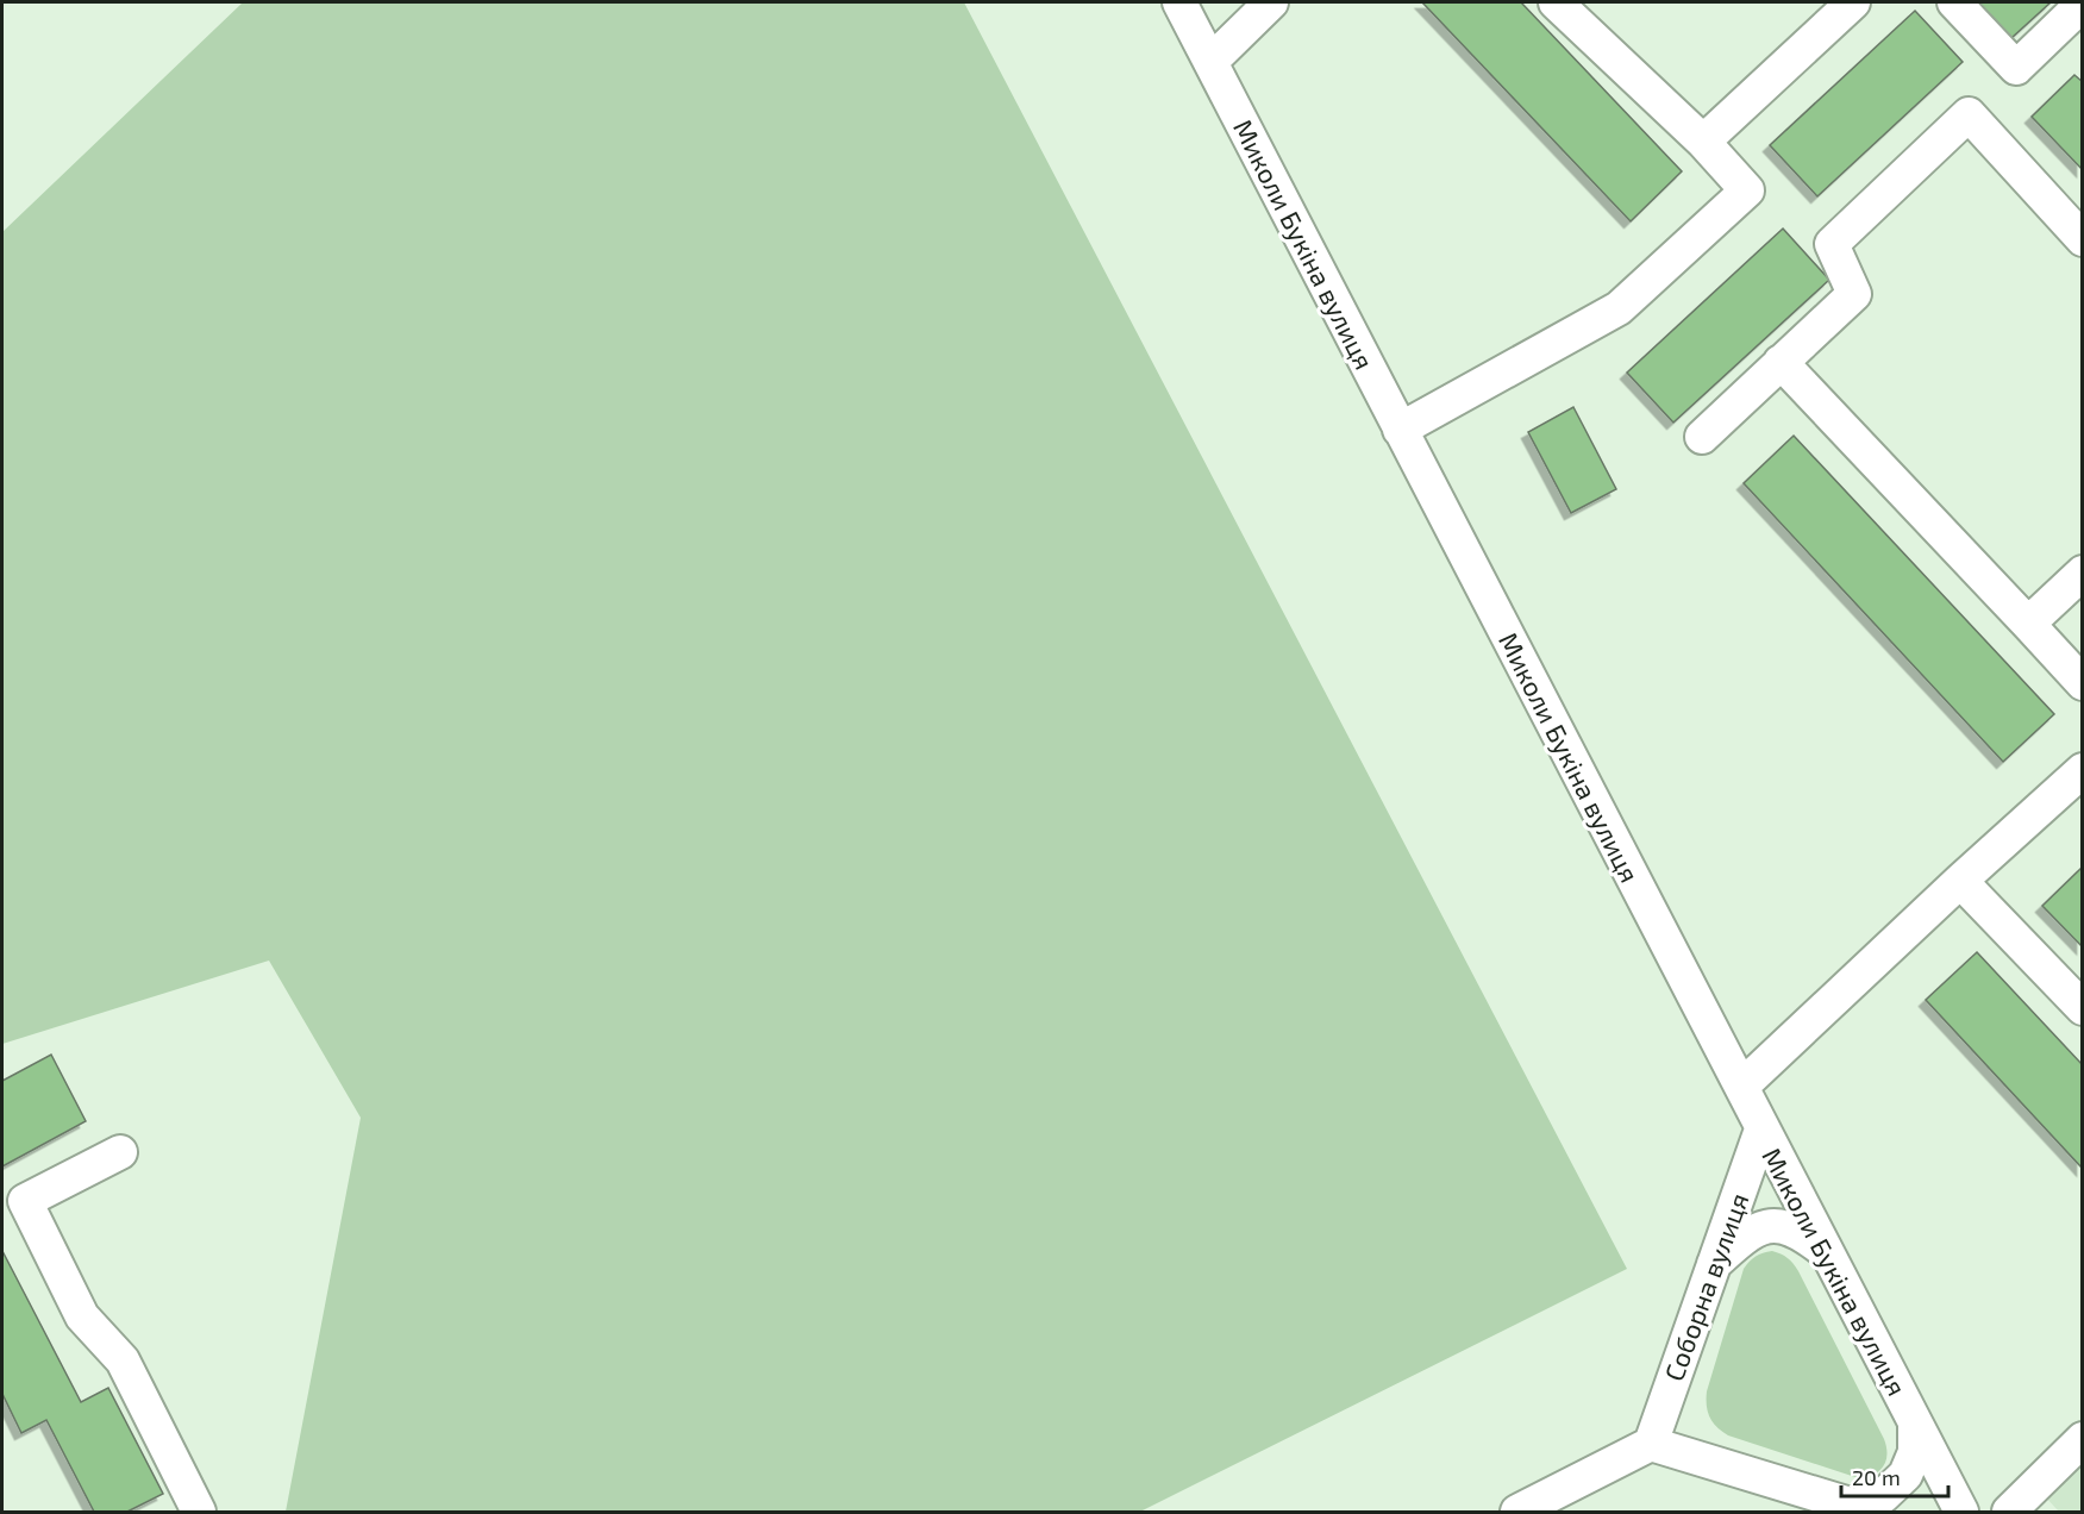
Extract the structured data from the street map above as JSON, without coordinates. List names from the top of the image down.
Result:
{
  "streets": {
    "street": ["Миколи Букіна вулиця", "Соборна вулиця"]
  },
  "crossings": [
    ["Миколи Букіна вулиця", "Соборна вулиця"]
  ],
  "scale_bar": "20 m"
}
